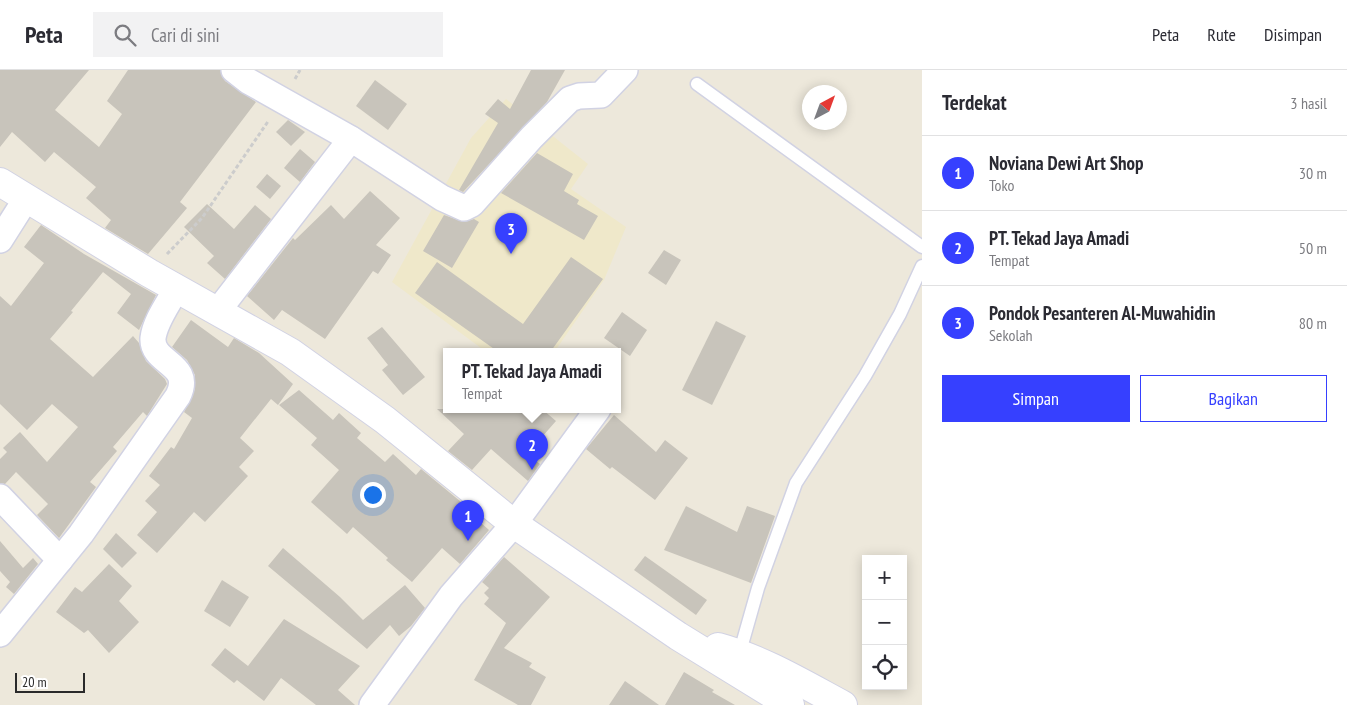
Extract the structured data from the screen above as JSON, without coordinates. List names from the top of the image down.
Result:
{
  "scale_bar": "20 m",
  "north": "top right",
  "page": {
    "header": "Peta",
    "search": "Cari di sini",
    "nav": ["Peta", "Rute", "Disimpan"],
    "heading": ["Terdekat", "3 hasil"],
    "list": [
      {
        "mark": "1",
        "name": "Noviana Dewi Art Shop",
        "note": "Toko",
        "value": "30 m"
      },
      {
        "mark": "2",
        "name": "PT. Tekad Jaya Amadi",
        "note": "Tempat",
        "value": "50 m"
      },
      {
        "mark": "3",
        "name": "Pondok Pesanteren Al-Muwahidin",
        "note": "Sekolah",
        "value": "80 m"
      }
    ],
    "pins": ["3", "2", "1"],
    "popup": ["PT. Tekad Jaya Amadi", "Tempat"],
    "buttons": ["Simpan", "Bagikan"],
    "map_buttons": ["+", "−"],
    "scale": "20 m"
  }
}
